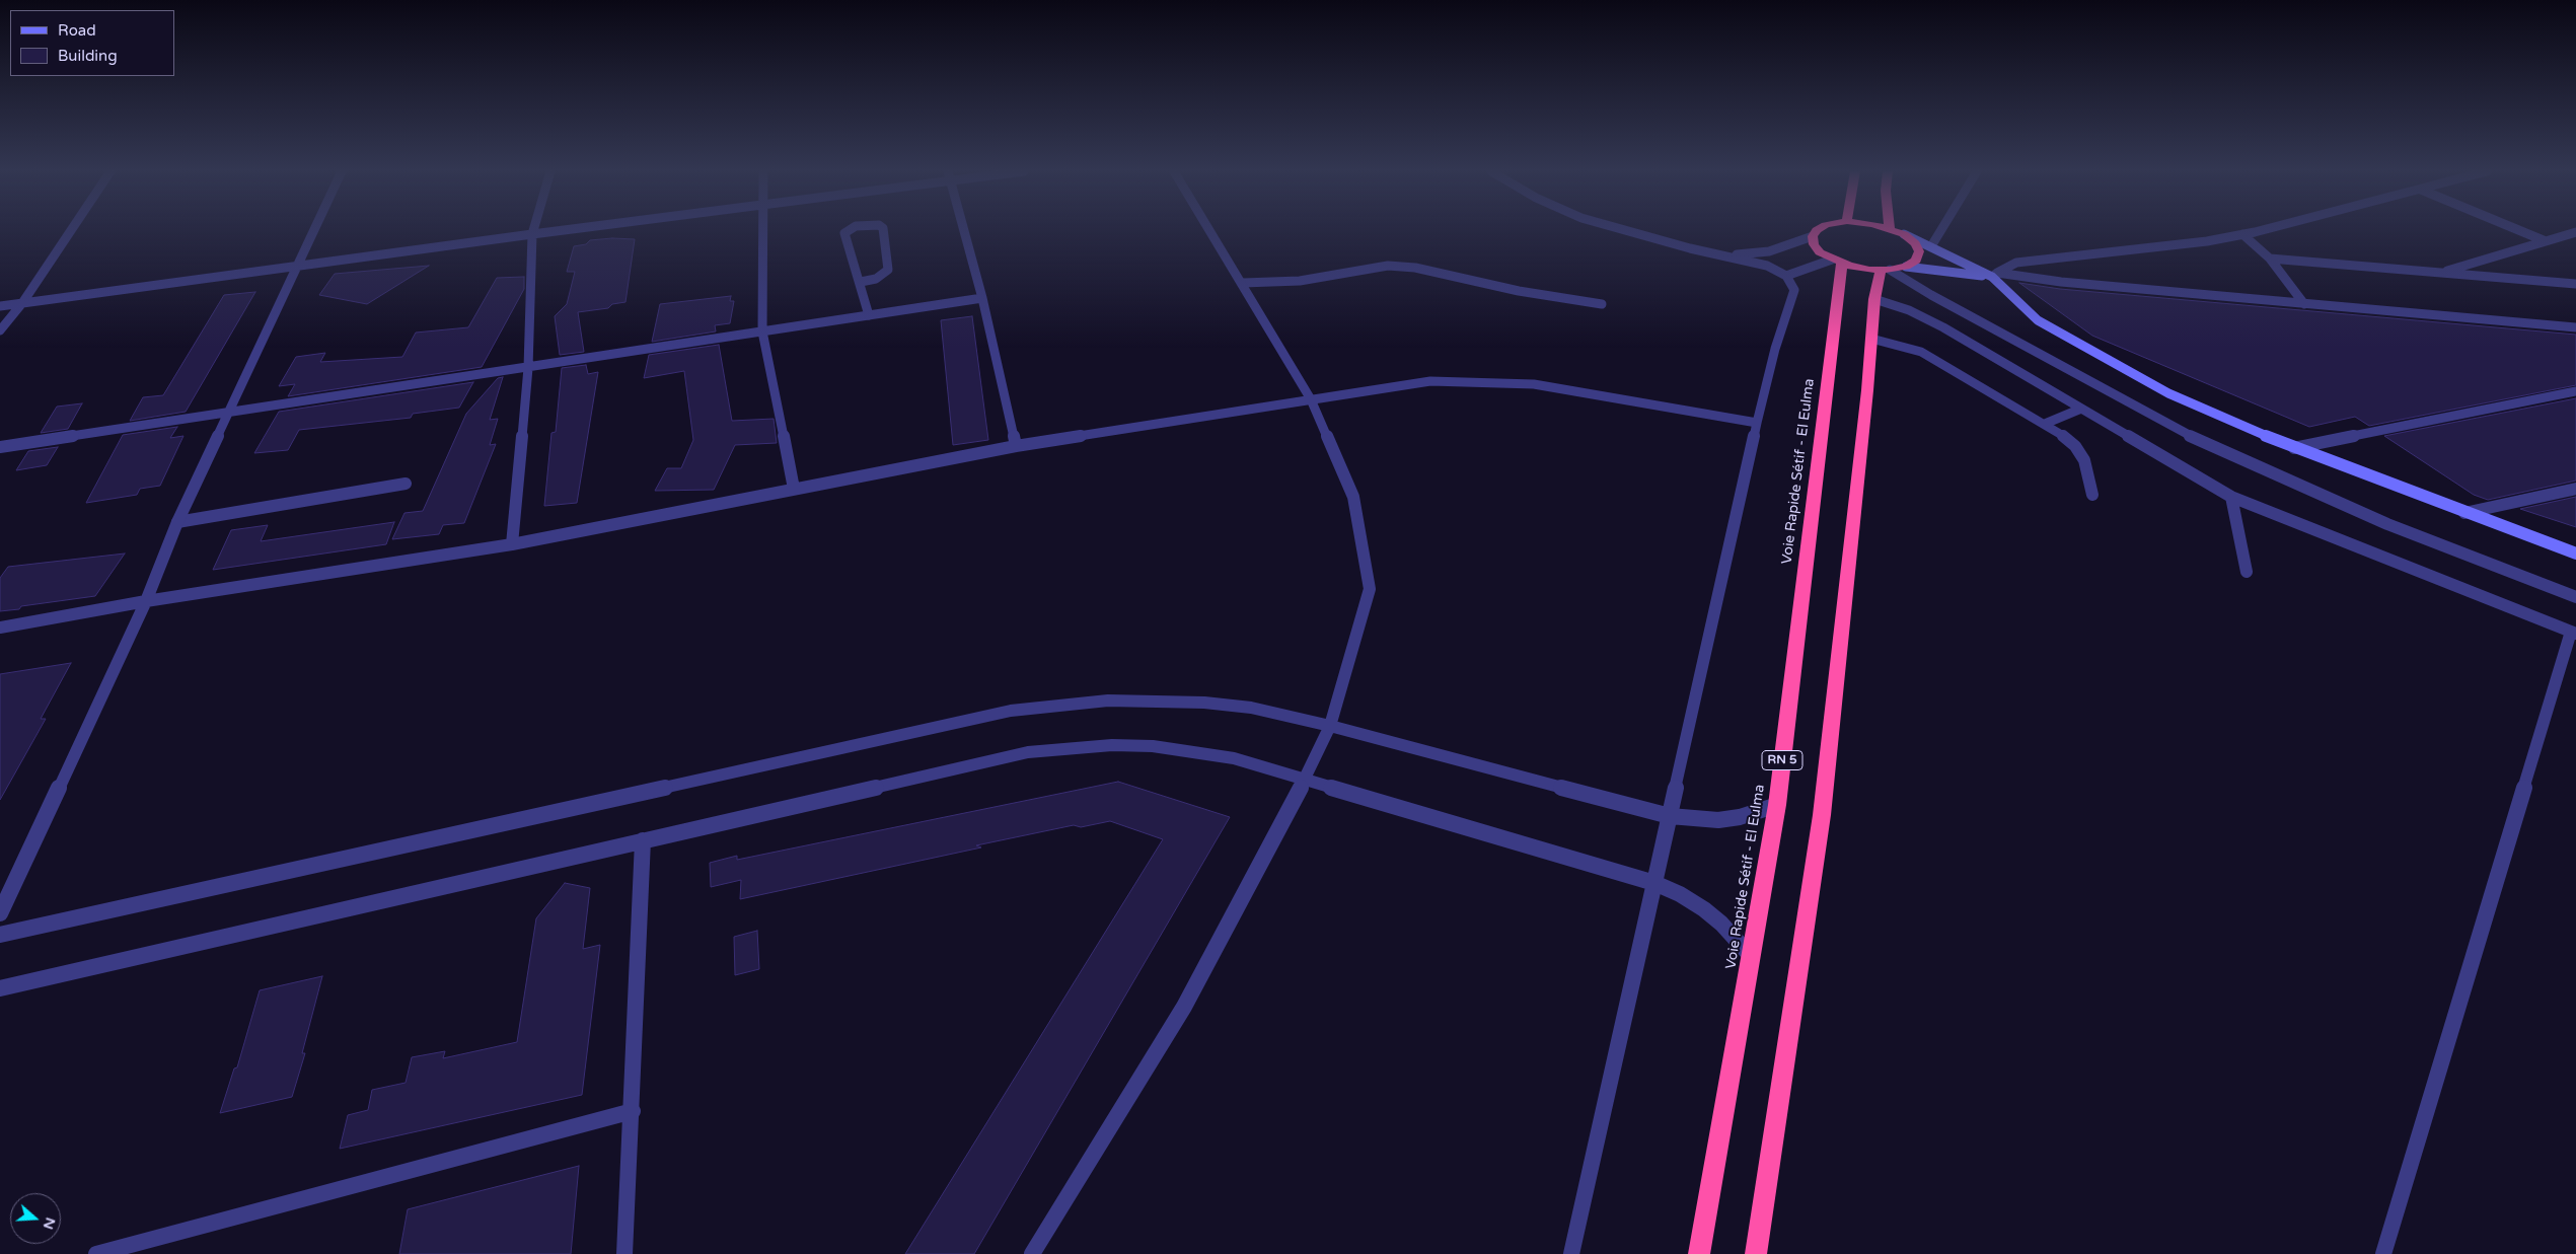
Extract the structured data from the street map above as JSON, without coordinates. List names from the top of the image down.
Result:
{
  "streets": {
    "highway": ["Voie Rapide Sétif - El Eulma", "RN 5"]
  },
  "legend": ["Road", "Building"],
  "north": "right"
}
